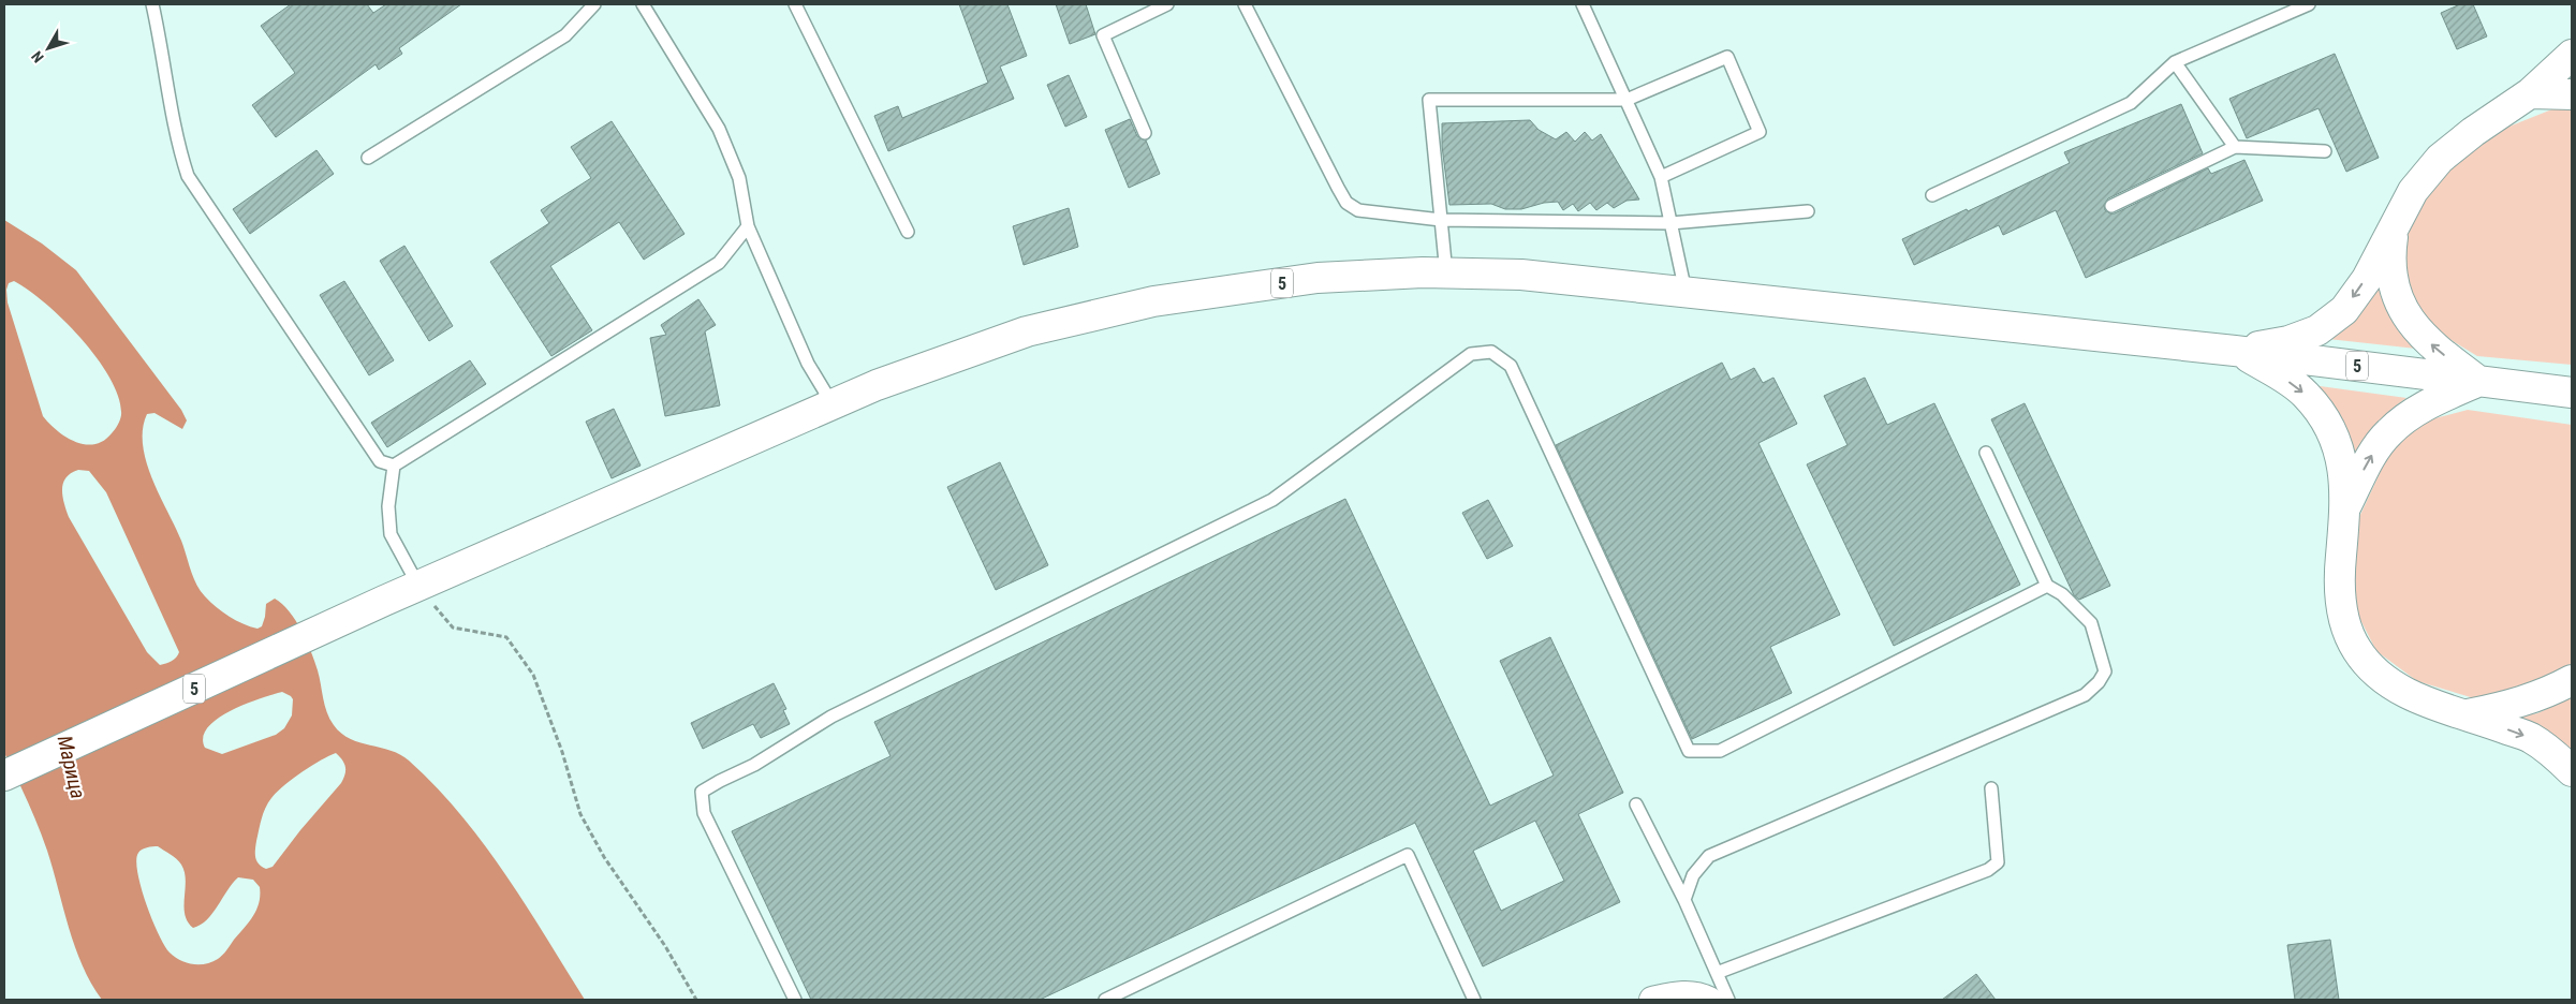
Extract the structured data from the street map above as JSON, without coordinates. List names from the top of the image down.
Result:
{
  "streets": {
    "main road": ["5"]
  },
  "water": ["Марица"],
  "north": "bottom left"
}
